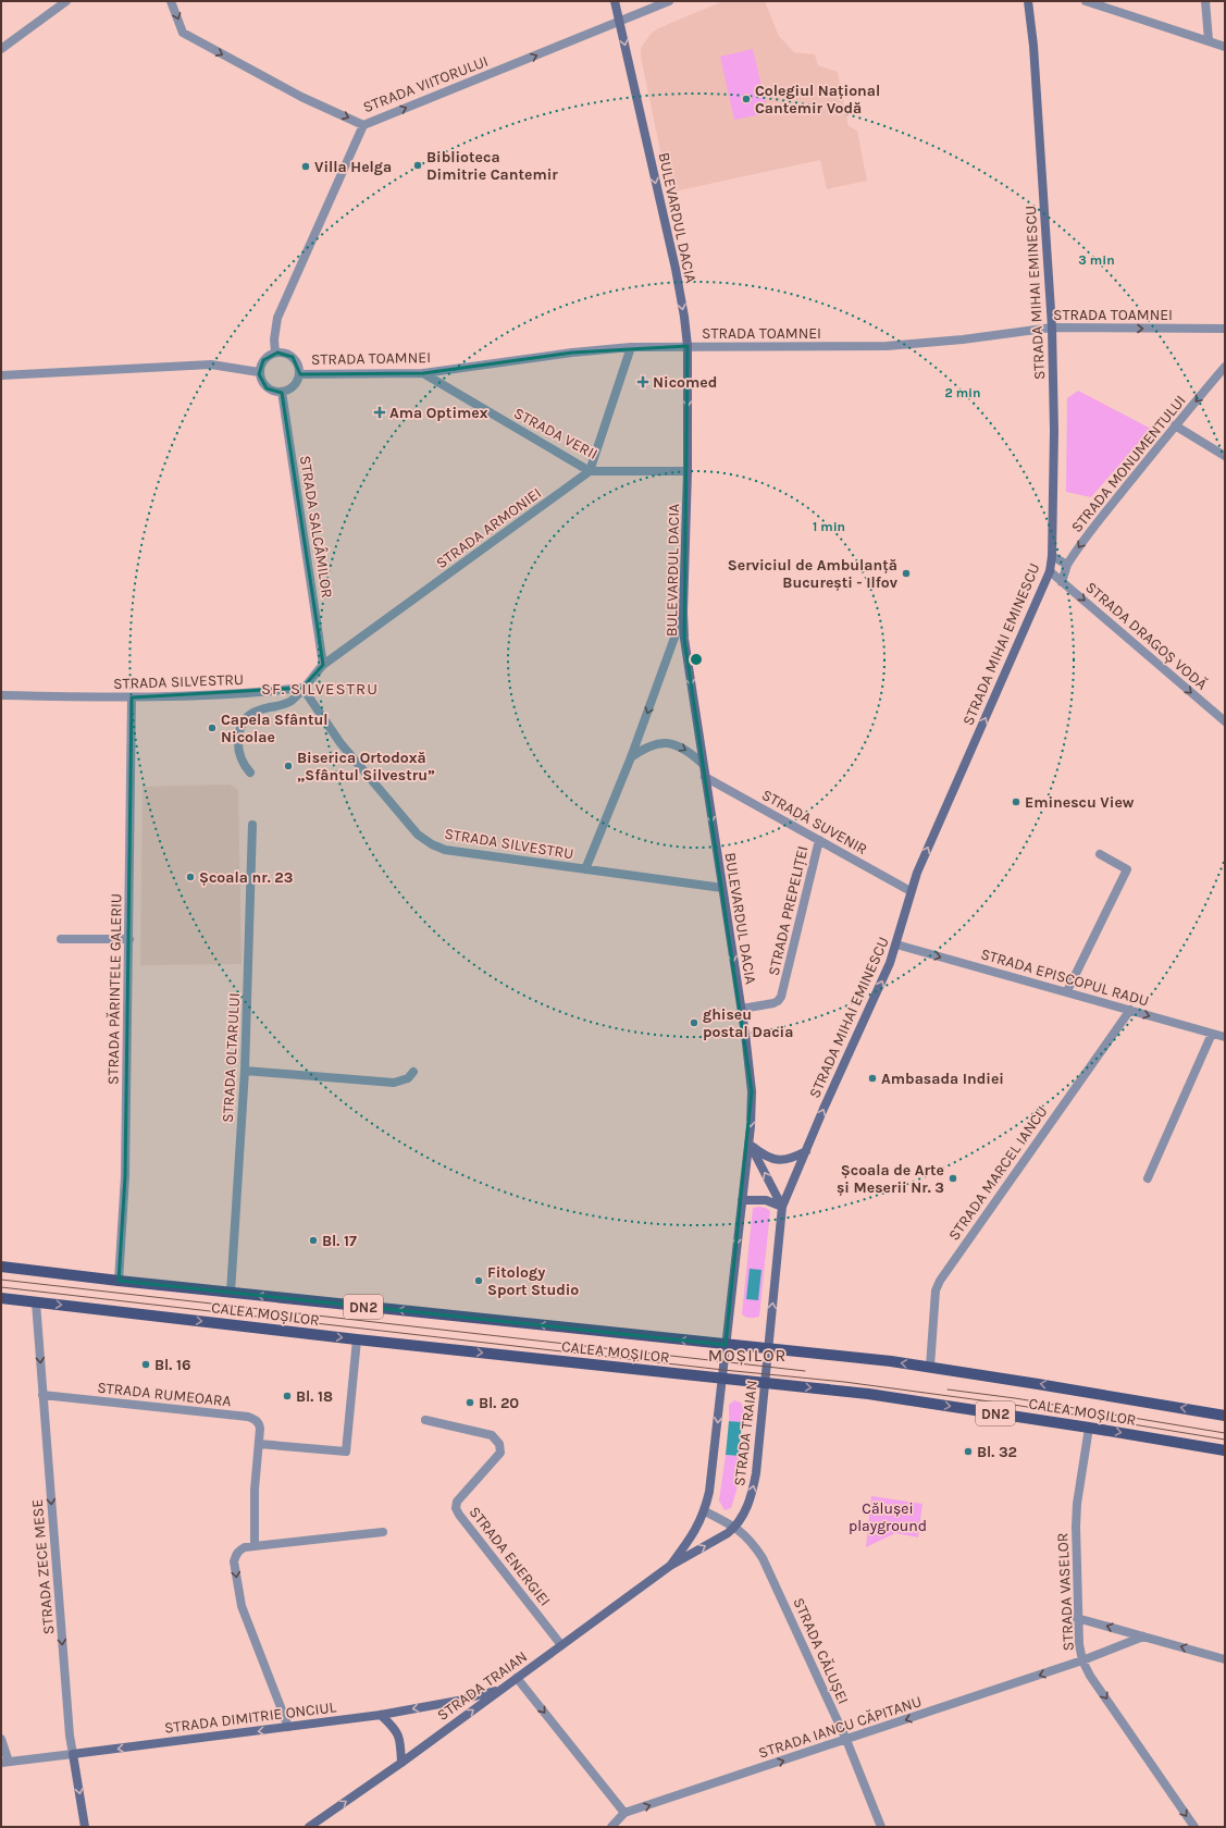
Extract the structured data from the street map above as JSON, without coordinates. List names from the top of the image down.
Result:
{
  "streets": {
    "main road": [
      "BULEVARDUL DACIA",
      "STRADA MIHAI EMINESCU",
      "DN2",
      "CALEA MOȘILOR",
      "STRADA TRAIAN",
      "STRADA ZECE MESE",
      "STRADA DIMITRIE ONCIUL"
    ],
    "street": [
      "STRADA VIITORULUI",
      "STRADA TOAMNEI",
      "STRADA VERII",
      "STRADA MONUMENTULUI",
      "STRADA SALCÂMILOR",
      "STRADA ARMONIEI",
      "STRADA DRAGOȘ VODĂ",
      "STRADA SILVESTRU",
      "STRADA SUVENIR",
      "STRADA PREPELIȚEI",
      "STRADA EPISCOPUL RADU",
      "STRADA PĂRINTELE GALERIU",
      "STRADA OLTARULUI",
      "STRADA MARCEL IANCU",
      "STRADA RUMEOARA",
      "STRADA ENERGIEI",
      "STRADA VASELOR",
      "STRADA CĂLUȘEI",
      "STRADA IANCU CĂPITANU"
    ]
  },
  "crossings": [
    ["STRADA VIITORULUI", "BULEVARDUL DACIA"],
    ["BULEVARDUL DACIA", "STRADA TOAMNEI"],
    ["BULEVARDUL DACIA", "STRADA VERII"],
    ["BULEVARDUL DACIA", "STRADA SILVESTRU"],
    ["BULEVARDUL DACIA", "STRADA SUVENIR"],
    ["BULEVARDUL DACIA", "STRADA PREPELIȚEI"],
    ["BULEVARDUL DACIA", "CALEA MOȘILOR"],
    ["BULEVARDUL DACIA", "STRADA TRAIAN"],
    ["STRADA MIHAI EMINESCU", "STRADA TOAMNEI"],
    ["STRADA MIHAI EMINESCU", "STRADA DRAGOȘ VODĂ"],
    ["STRADA MIHAI EMINESCU", "STRADA SUVENIR"],
    ["STRADA MIHAI EMINESCU", "STRADA EPISCOPUL RADU"],
    ["STRADA TOAMNEI", "STRADA VERII"],
    ["STRADA TOAMNEI", "STRADA SALCÂMILOR"],
    ["STRADA VERII", "STRADA ARMONIEI"],
    ["STRADA MONUMENTULUI", "STRADA DRAGOȘ VODĂ"],
    ["STRADA SALCÂMILOR", "STRADA ARMONIEI"],
    ["STRADA ARMONIEI", "STRADA SILVESTRU"],
    ["STRADA SILVESTRU", "STRADA PĂRINTELE GALERIU"],
    ["STRADA SUVENIR", "STRADA PREPELIȚEI"],
    ["STRADA EPISCOPUL RADU", "STRADA MARCEL IANCU"],
    ["STRADA PĂRINTELE GALERIU", "CALEA MOȘILOR"],
    ["STRADA OLTARULUI", "CALEA MOȘILOR"],
    ["STRADA MARCEL IANCU", "CALEA MOȘILOR"],
    ["CALEA MOȘILOR", "STRADA TRAIAN"],
    ["CALEA MOȘILOR", "STRADA ZECE MESE"],
    ["CALEA MOȘILOR", "STRADA VASELOR"],
    ["STRADA RUMEOARA", "STRADA ZECE MESE"],
    ["STRADA TRAIAN", "STRADA ENERGIEI"],
    ["STRADA TRAIAN", "STRADA CĂLUȘEI"],
    ["STRADA TRAIAN", "STRADA DIMITRIE ONCIUL"],
    ["STRADA ZECE MESE", "STRADA DIMITRIE ONCIUL"],
    ["STRADA VASELOR", "STRADA IANCU CĂPITANU"],
    ["STRADA CĂLUȘEI", "STRADA IANCU CĂPITANU"]
  ],
  "one_way": [
    "STRADA VIITORULUI",
    "BULEVARDUL DACIA",
    "STRADA MIHAI EMINESCU",
    "STRADA MONUMENTULUI",
    "STRADA DRAGOȘ VODĂ",
    "STRADA EPISCOPUL RADU",
    "STRADA ZECE MESE",
    "STRADA VASELOR",
    "STRADA DIMITRIE ONCIUL"
  ],
  "districts": ["SF. SILVESTRU", "MOȘILOR"],
  "parks": ["Călușei playground"],
  "places": {
    "other": [
      "Colegiul Național Cantemir Vodă",
      "Biblioteca Dimitrie Cantemir",
      "Villa Helga",
      "Serviciul de Ambulanță București - Ilfov",
      "Capela Sfântul Nicolae",
      "Biserica Ortodoxă „Sfântul Silvestru”",
      "Eminescu View",
      "Școala nr. 23",
      "ghiseu postal Dacia",
      "Ambasada Indiei",
      "Școala de Arte și Meserii Nr. 3",
      "Bl. 17",
      "Fitology Sport Studio",
      "Bl. 16",
      "Bl. 18",
      "Bl. 20",
      "Bl. 32"
    ],
    "health": ["Nicomed", "Ama Optimex"]
  },
  "rings": ["3 min", "2 min", "1 min"]
}
